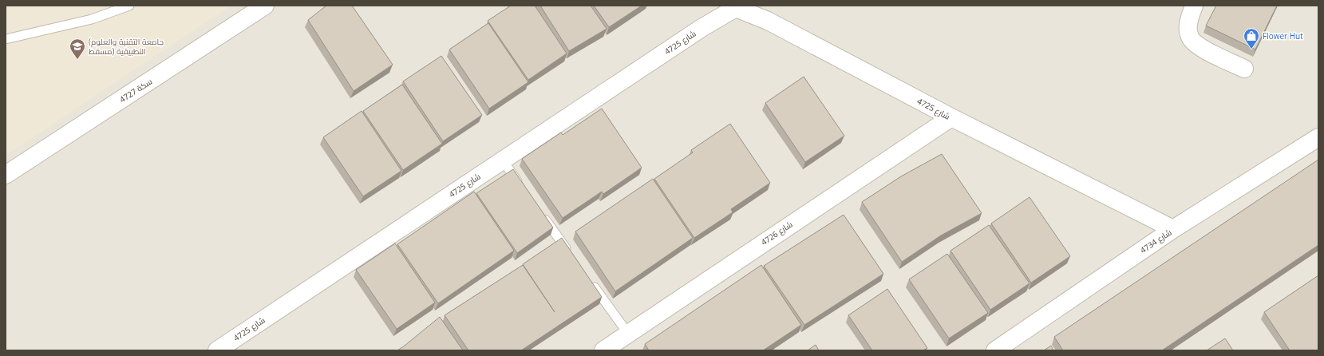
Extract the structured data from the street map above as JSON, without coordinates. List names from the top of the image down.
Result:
{
  "streets": {
    "street": [
      "4725 شارع",
      "سكة 4727",
      "4726 شارع",
      "4734 شارع"
    ]
  },
  "crossings": [
    ["4725 شارع", "4726 شارع"],
    ["4725 شارع", "4734 شارع"]
  ],
  "places": {
    "shop": ["Flower Hut"],
    "school or university": ["(جامعة التقنية والعلوم التطبيقية (مسقط"]
  }
}
